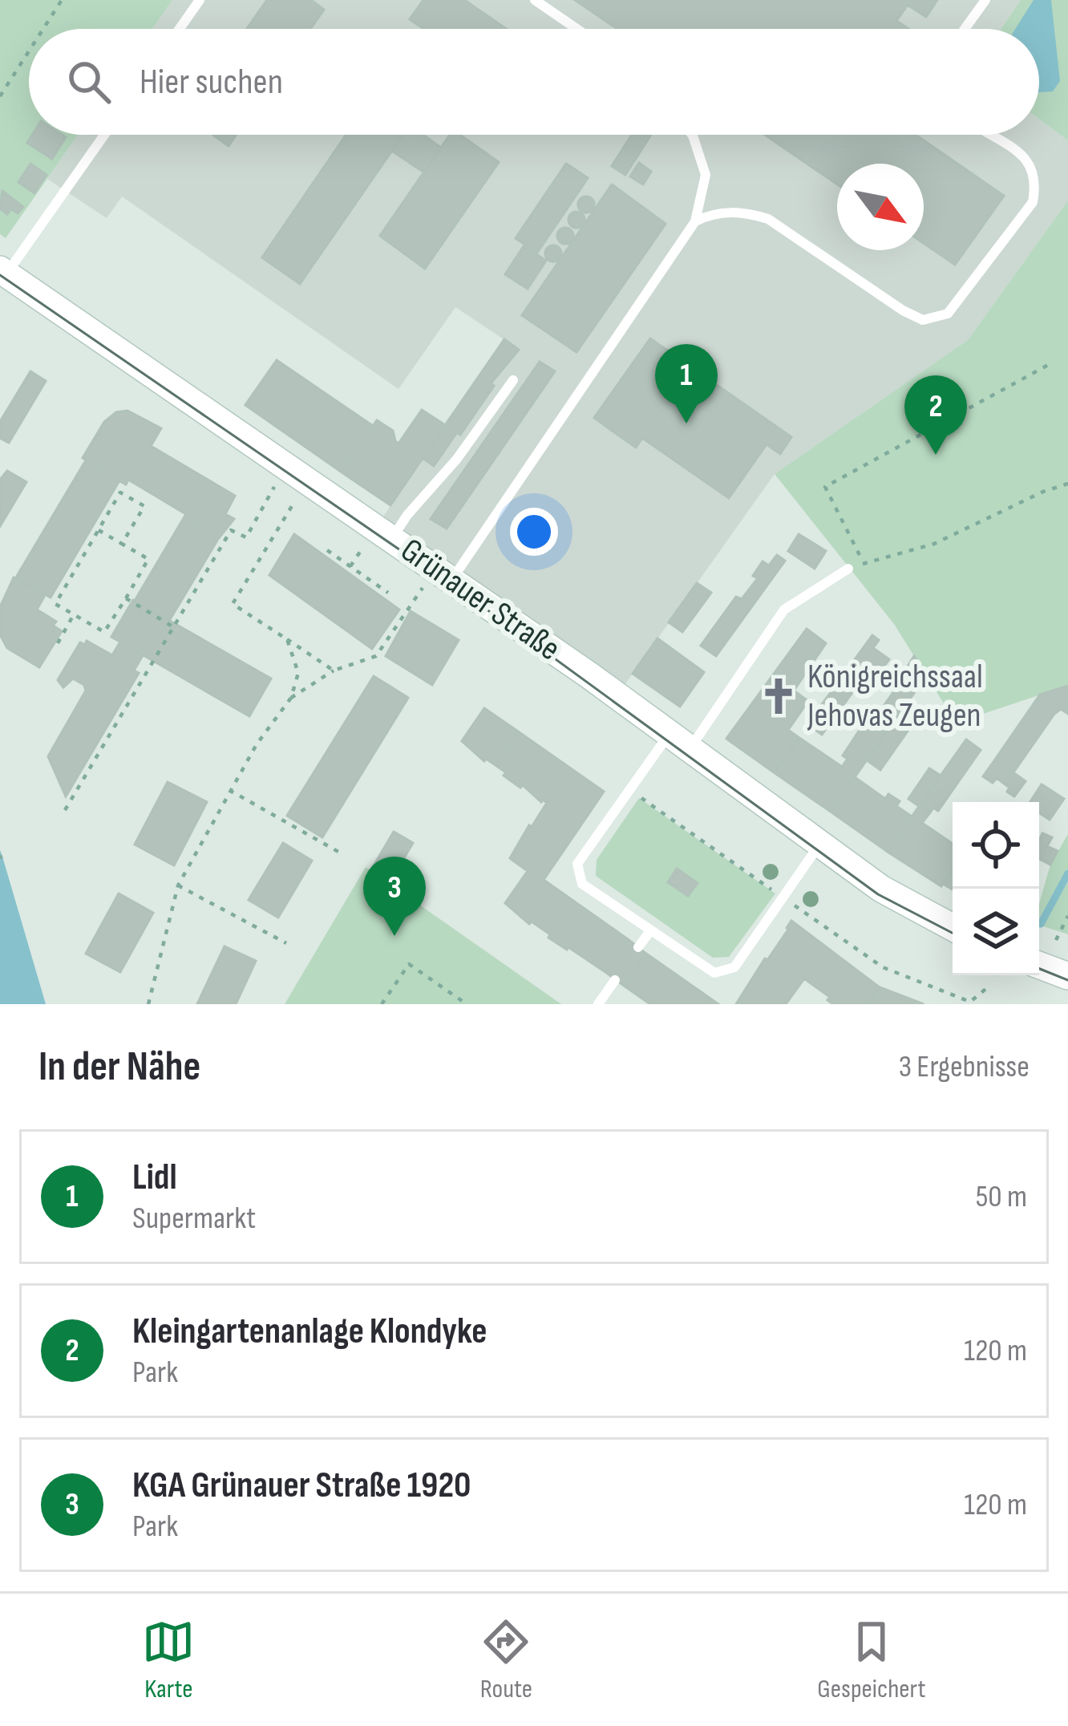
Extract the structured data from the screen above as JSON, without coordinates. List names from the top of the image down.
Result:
{
  "streets": {
    "main road": ["Grünauer Straße"]
  },
  "places": {
    "church": ["Königreichssaal Jehovas Zeugen"]
  },
  "north": "bottom right",
  "page": {
    "search": "Hier suchen",
    "pins": ["1", "2", "3"],
    "heading": ["In der Nähe", "3 Ergebnisse"],
    "list": [
      {
        "mark": "1",
        "name": "Lidl",
        "note": "Supermarkt",
        "value": "50 m"
      },
      {
        "mark": "2",
        "name": "Kleingartenanlage Klondyke",
        "note": "Park",
        "value": "120 m"
      },
      {
        "mark": "3",
        "name": "KGA Grünauer Straße 1920",
        "note": "Park",
        "value": "120 m"
      }
    ],
    "nav": ["Karte", "Route", "Gespeichert"]
  }
}
